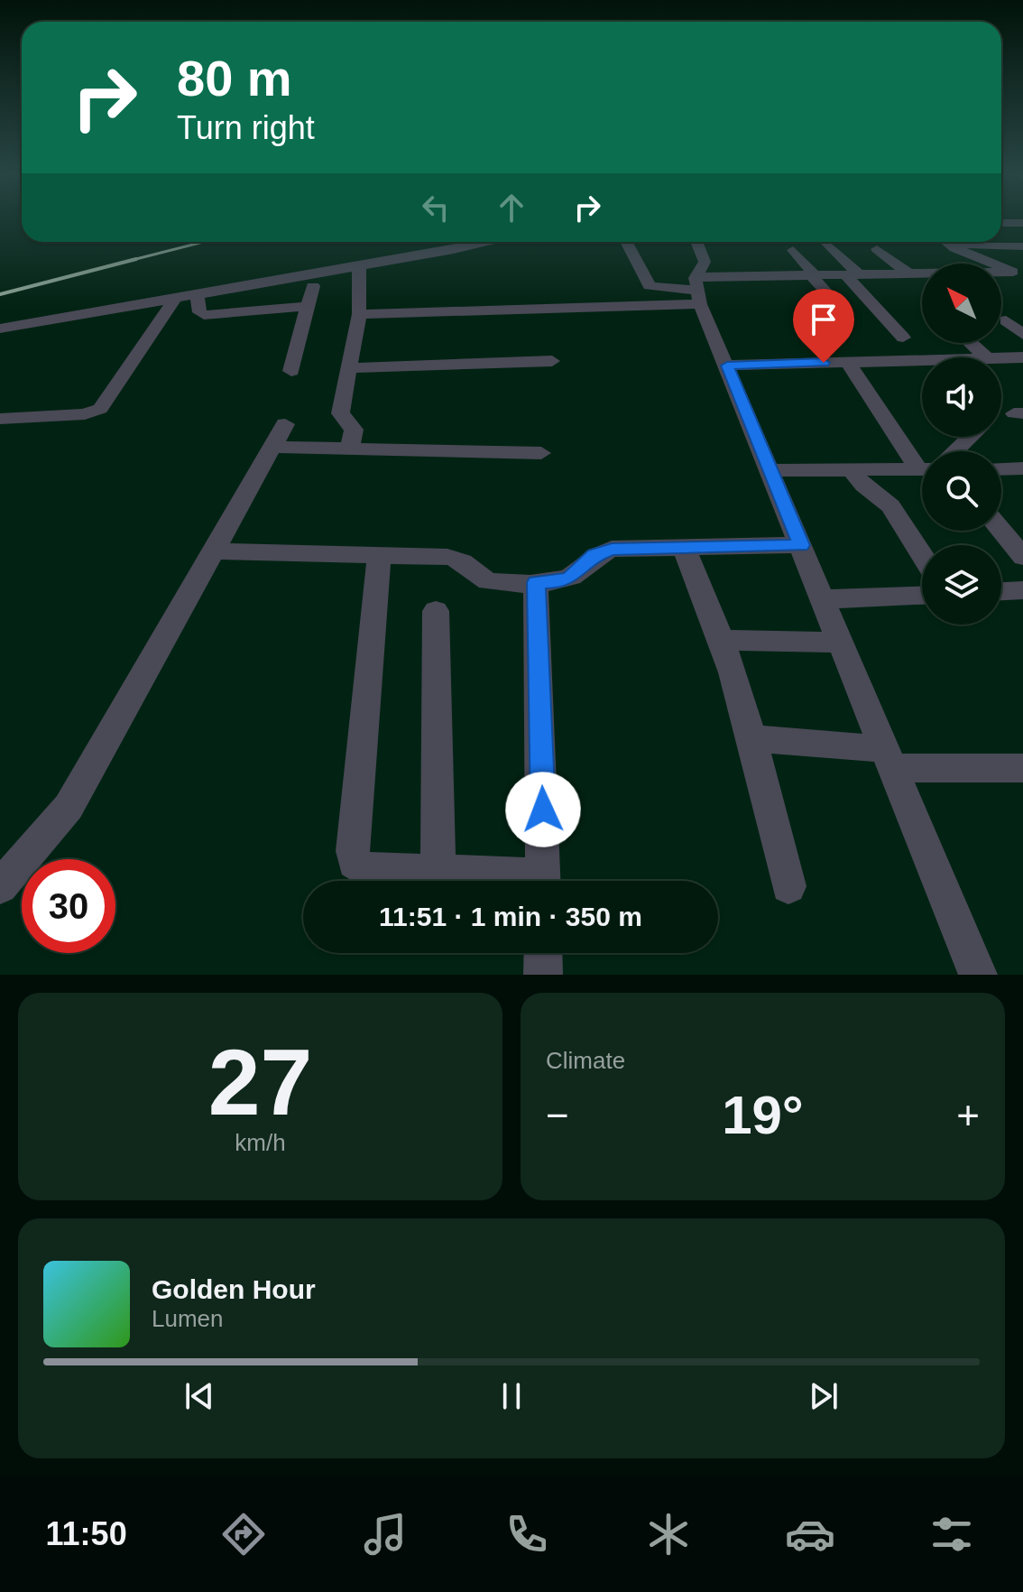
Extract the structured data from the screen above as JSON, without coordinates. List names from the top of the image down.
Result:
{
  "north": "top left",
  "page": {
    "turn": ["80 m", "Turn right"],
    "limit": "30",
    "trip": "11:51 · 1 min · 350 m",
    "tile": [
      ["27", "km/h"],
      "Climate"
    ],
    "heat": ["−", "19°", "+"],
    "song": ["Golden Hour", "Lumen"],
    "tabs": "11:50"
  }
}
